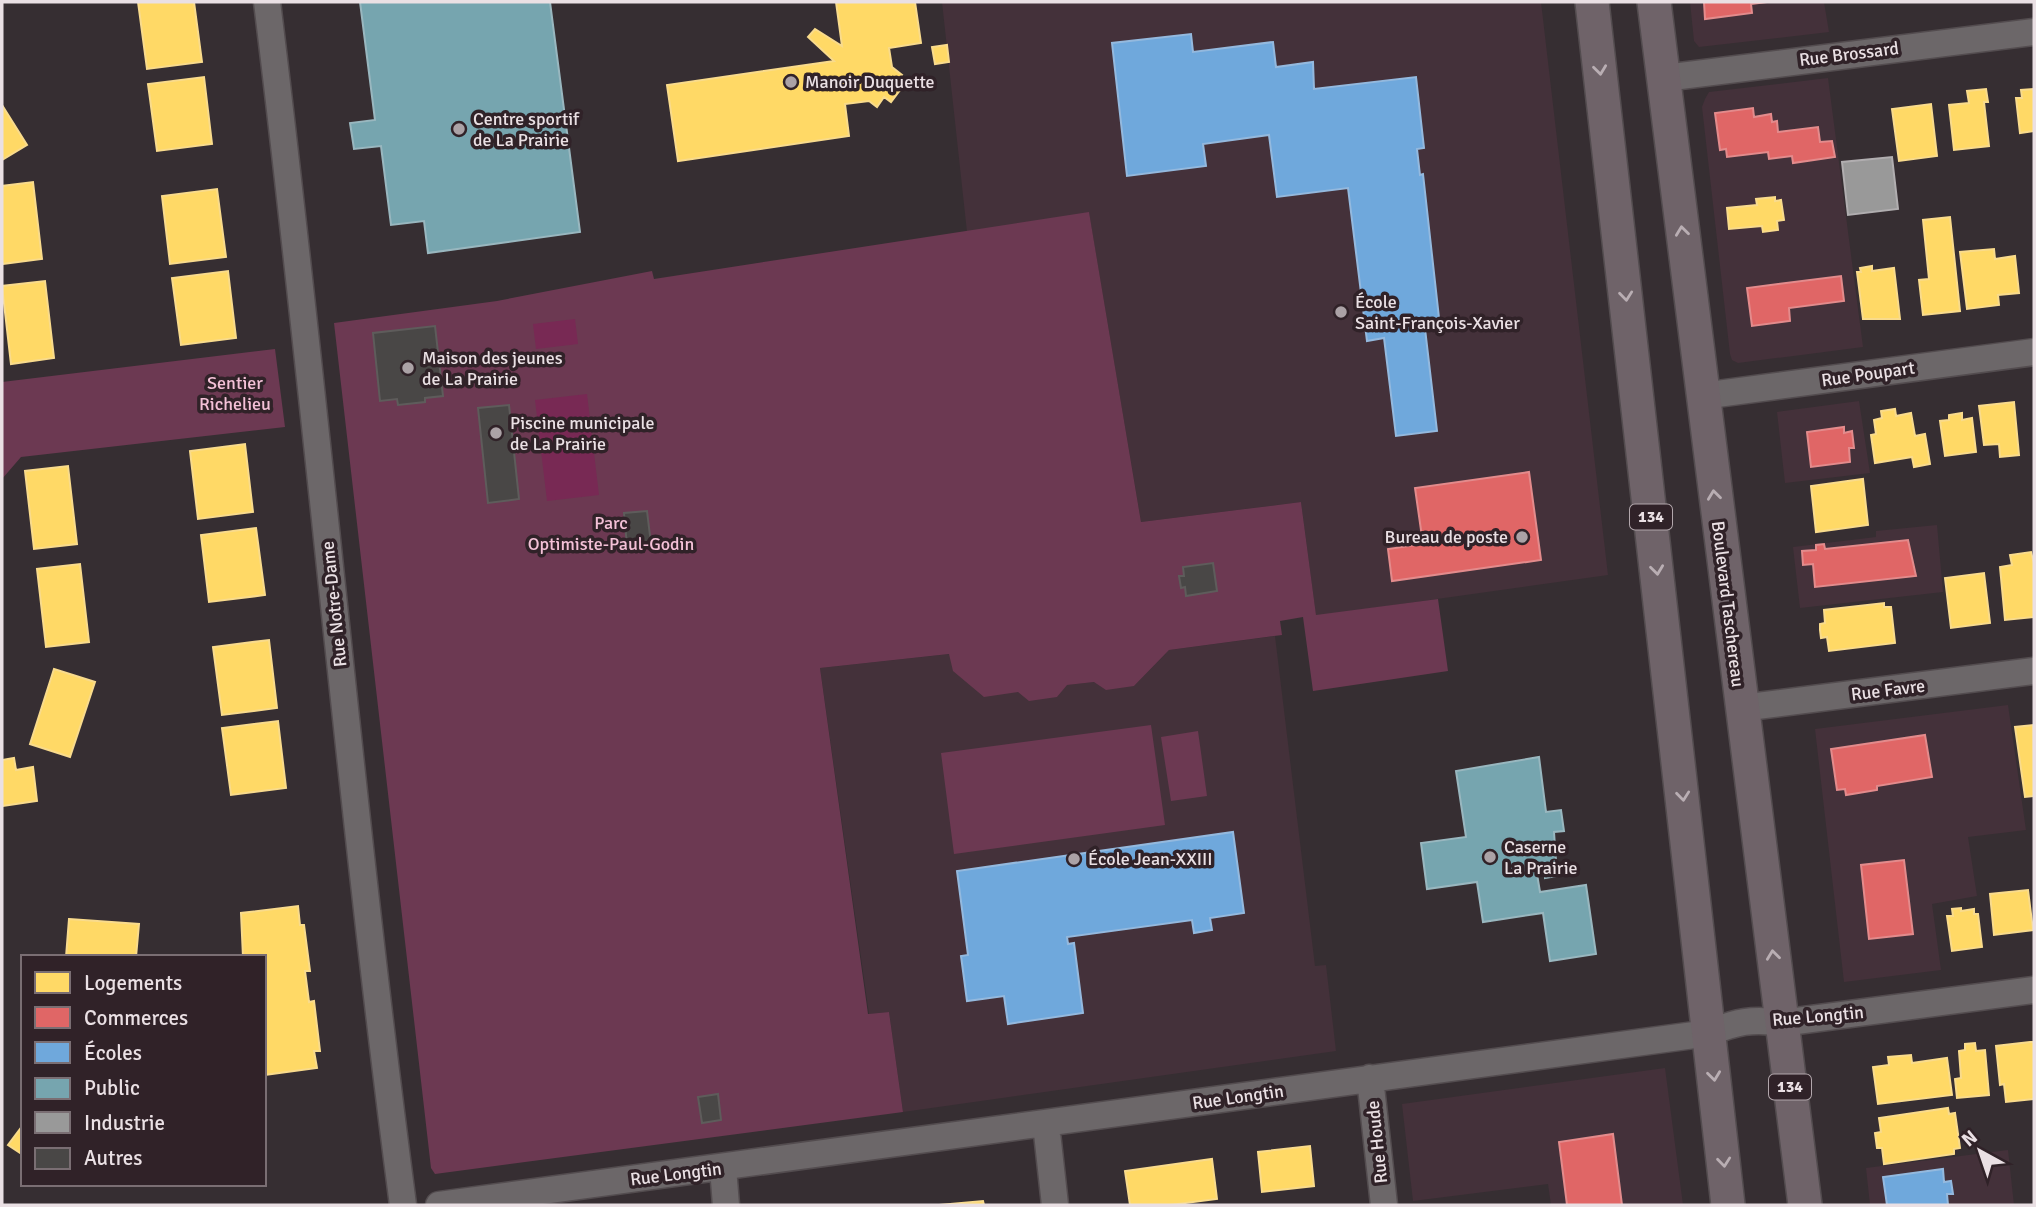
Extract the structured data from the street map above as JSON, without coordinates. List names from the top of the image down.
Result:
{
  "streets": {
    "main road": ["134", "Boulevard Taschereau"],
    "street": [
      "Rue Brossard",
      "Rue Poupart",
      "Rue Notre-Dame",
      "Rue Favre",
      "Rue Longtin",
      "Rue Houde"
    ]
  },
  "crossings": [
    ["Rue Brossard", "Boulevard Taschereau"],
    ["Rue Poupart", "Boulevard Taschereau"],
    ["134", "Rue Longtin"],
    ["Boulevard Taschereau", "Rue Favre"],
    ["Boulevard Taschereau", "Rue Longtin"],
    ["Rue Longtin", "Rue Houde"]
  ],
  "parks": ["Sentier Richelieu", "Parc Optimiste-Paul-Godin"],
  "places": [
    "Manoir Duquette",
    "Centre sportif de La Prairie",
    "École Saint-François-Xavier",
    "Maison des jeunes de La Prairie",
    "Piscine municipale de La Prairie",
    "Bureau de poste",
    "Caserne La Prairie",
    "École Jean-XXIII"
  ],
  "legend": [
    "Logements",
    "Commerces",
    "Écoles",
    "Public",
    "Industrie",
    "Autres"
  ],
  "north": "top left"
}
